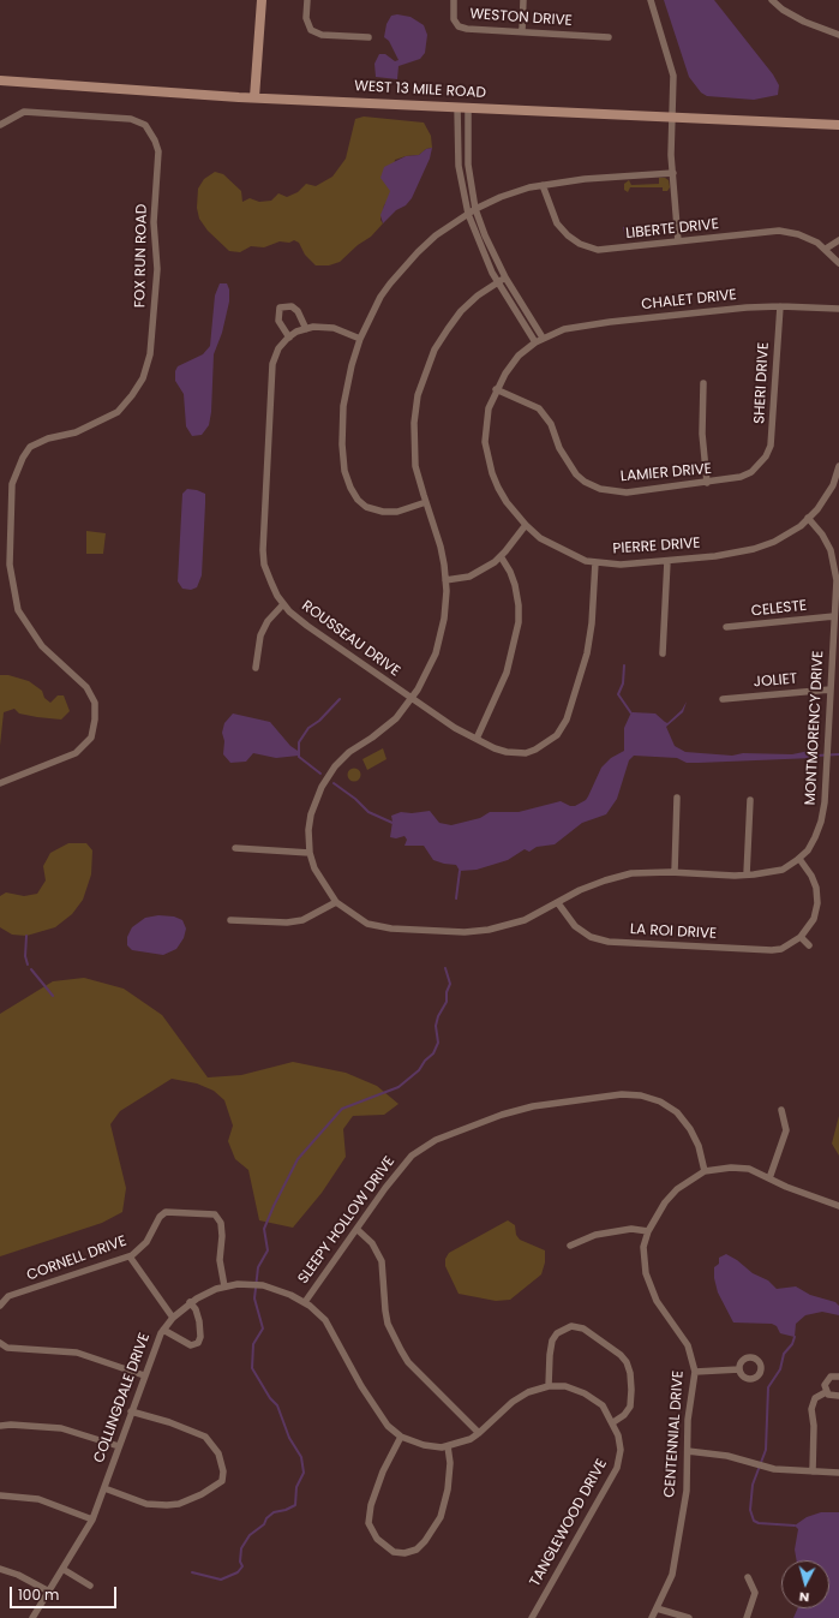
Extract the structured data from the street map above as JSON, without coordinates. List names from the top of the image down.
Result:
{
  "streets": {
    "street": [
      "WESTON DRIVE",
      "WEST 13 MILE ROAD",
      "LIBERTE DRIVE",
      "FOX RUN ROAD",
      "CHALET DRIVE",
      "SHERI DRIVE",
      "LAMIER DRIVE",
      "PIERRE DRIVE",
      "CELESTE",
      "ROUSSEAU DRIVE",
      "JOLIET",
      "MONTMORENCY DRIVE",
      "LA ROI DRIVE",
      "SLEEPY HOLLOW DRIVE",
      "CORNELL DRIVE",
      "COLLINGDALE DRIVE",
      "CENTENNIAL DRIVE",
      "TANGLEWOOD DRIVE"
    ]
  },
  "crossings": [
    ["CHALET DRIVE", "SHERI DRIVE"],
    ["CHALET DRIVE", "PIERRE DRIVE"],
    ["SHERI DRIVE", "LAMIER DRIVE"],
    ["LAMIER DRIVE", "PIERRE DRIVE"],
    ["PIERRE DRIVE", "ROUSSEAU DRIVE"],
    ["PIERRE DRIVE", "MONTMORENCY DRIVE"],
    ["CELESTE", "MONTMORENCY DRIVE"],
    ["ROUSSEAU DRIVE", "MONTMORENCY DRIVE"],
    ["JOLIET", "MONTMORENCY DRIVE"],
    ["MONTMORENCY DRIVE", "LA ROI DRIVE"],
    ["SLEEPY HOLLOW DRIVE", "COLLINGDALE DRIVE"],
    ["SLEEPY HOLLOW DRIVE", "CENTENNIAL DRIVE"],
    ["SLEEPY HOLLOW DRIVE", "TANGLEWOOD DRIVE"],
    ["CORNELL DRIVE", "COLLINGDALE DRIVE"],
    ["COLLINGDALE DRIVE", "TANGLEWOOD DRIVE"]
  ],
  "scale_bar": "100 m",
  "north": "bottom"
}
